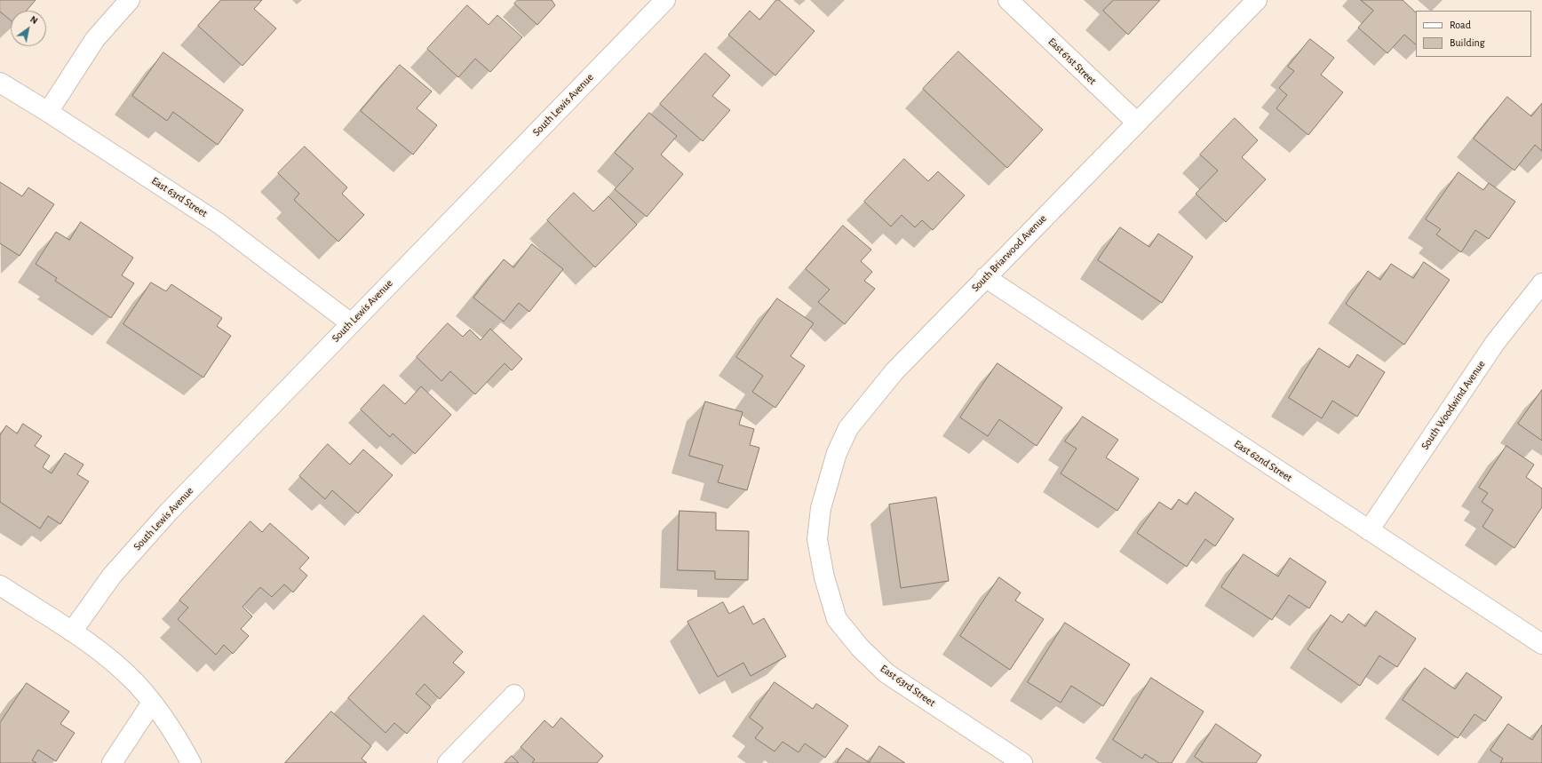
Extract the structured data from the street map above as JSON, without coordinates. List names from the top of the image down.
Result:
{
  "streets": {
    "street": [
      "East 61st Street",
      "South Lewis Avenue",
      "East 63rd Street",
      "South Briarwood Avenue",
      "South Woodwind Avenue",
      "East 62nd Street"
    ]
  },
  "crossings": [
    ["East 61st Street", "South Briarwood Avenue"],
    ["South Lewis Avenue", "East 63rd Street"],
    ["East 63rd Street", "South Briarwood Avenue"],
    ["South Briarwood Avenue", "East 62nd Street"],
    ["South Woodwind Avenue", "East 62nd Street"]
  ],
  "legend": ["Road", "Building"],
  "north": "top right"
}
